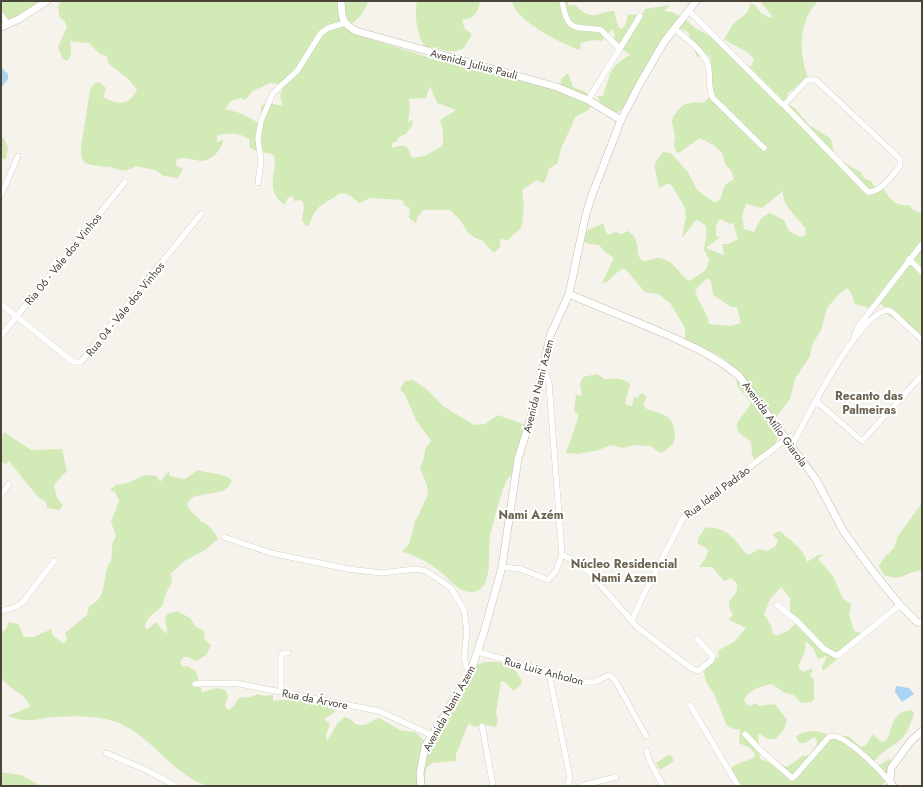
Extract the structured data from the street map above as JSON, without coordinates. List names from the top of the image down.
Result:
{
  "streets": {
    "street": [
      "Avenida Julius Pauli",
      "Ria 06 - Vale dos Vinhos",
      "Rua 04 - Vale dos Vinhos",
      "Avenida Nami Azem",
      "Avenida Atílio Giarola",
      "Rua Ideal Padrão",
      "Rua Luiz Anholon",
      "Rua da Árvore"
    ]
  },
  "crossings": [
    ["Avenida Julius Pauli", "Avenida Nami Azem"],
    ["Ria 06 - Vale dos Vinhos", "Rua 04 - Vale dos Vinhos"],
    ["Avenida Nami Azem", "Avenida Atílio Giarola"],
    ["Avenida Nami Azem", "Rua Luiz Anholon"],
    ["Avenida Nami Azem", "Rua da Árvore"],
    ["Avenida Atílio Giarola", "Rua Ideal Padrão"]
  ],
  "districts": ["Recanto das Palmeiras", "Nami Azém", "Núcleo Residencial Nami Azem"]
}
